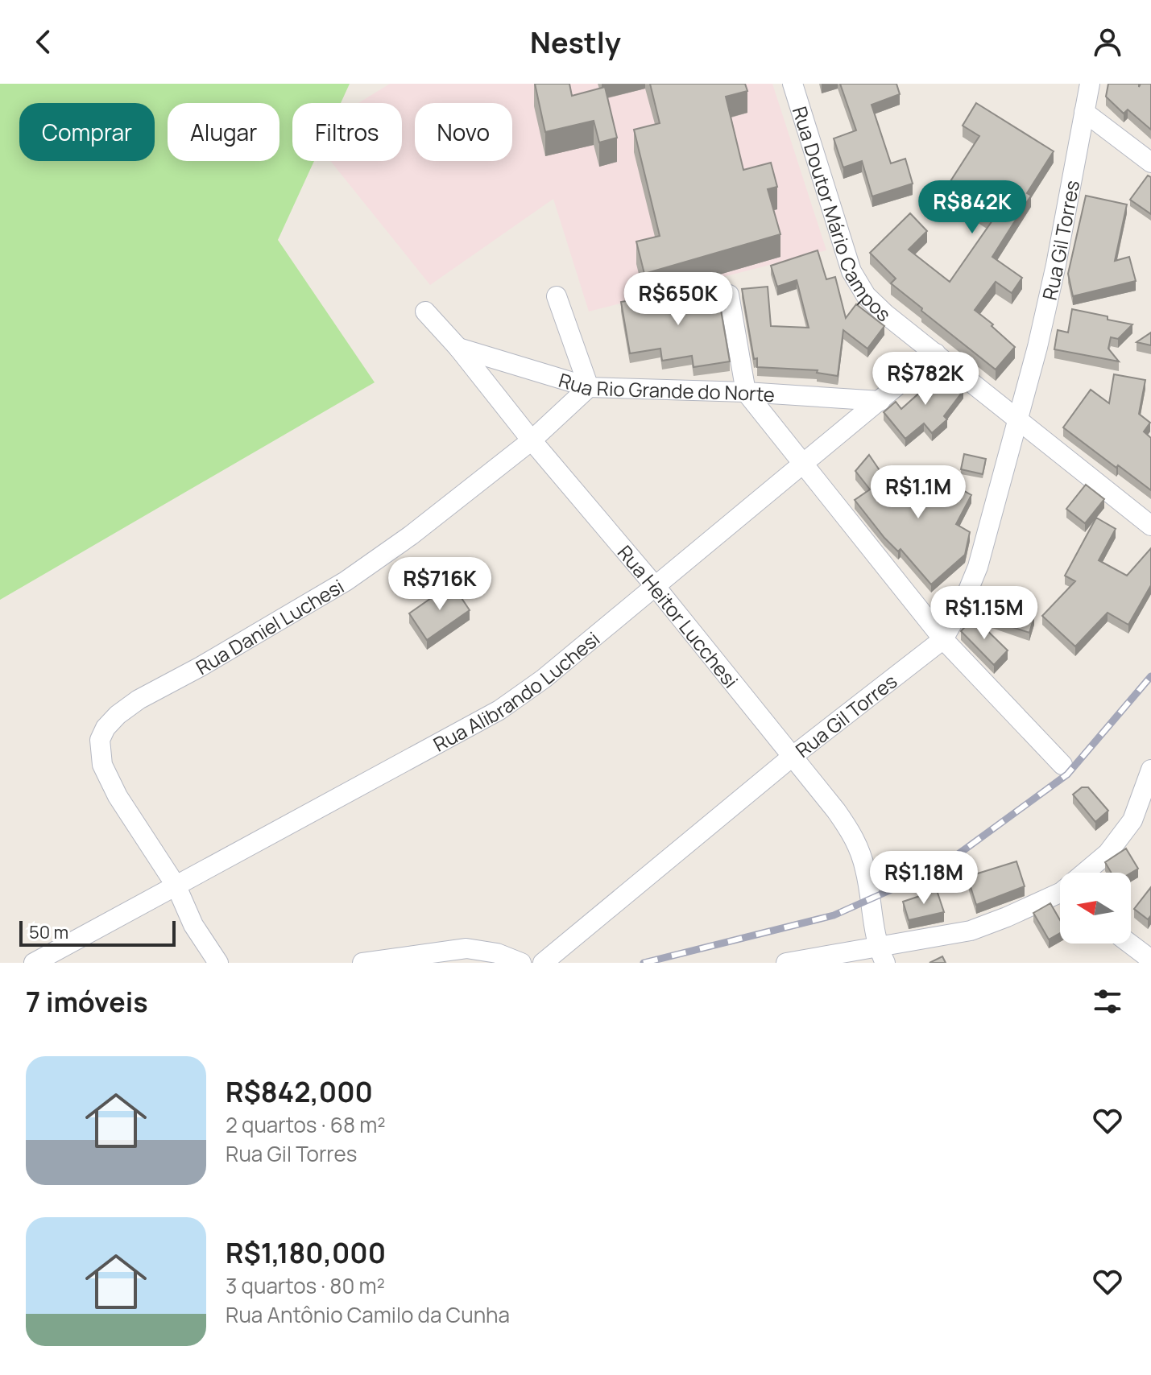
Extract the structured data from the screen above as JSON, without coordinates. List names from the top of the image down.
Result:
{
  "streets": {
    "street": [
      "Rua Doutor Mário Campos",
      "Rua Gil Torres",
      "Rua Rio Grande do Norte",
      "Rua Heitor Lucchesi",
      "Rua Daniel Luchesi",
      "Rua Alibrando Luchesi"
    ]
  },
  "crossings": [
    ["Rua Doutor Mário Campos", "Rua Gil Torres"],
    ["Rua Doutor Mário Campos", "Rua Alibrando Luchesi"],
    ["Rua Gil Torres", "Rua Heitor Lucchesi"],
    ["Rua Rio Grande do Norte", "Rua Heitor Lucchesi"],
    ["Rua Rio Grande do Norte", "Rua Daniel Luchesi"],
    ["Rua Rio Grande do Norte", "Rua Alibrando Luchesi"],
    ["Rua Heitor Lucchesi", "Rua Daniel Luchesi"],
    ["Rua Heitor Lucchesi", "Rua Alibrando Luchesi"],
    ["Rua Daniel Luchesi", "Rua Alibrando Luchesi"]
  ],
  "scale_bar": "50 m",
  "north": "left",
  "page": {
    "header": "Nestly",
    "chip": [
      "Comprar",
      "Alugar",
      "Filtros",
      "Novo"
    ],
    "price": [
      "R$842K",
      "R$650K",
      "R$782K",
      "R$1.1M",
      "R$716K",
      "R$1.15M",
      "R$1.18M"
    ],
    "scale": "50 m",
    "heading": "7 imóveis",
    "list": [
      {
        "name": "R$842,000",
        "note": "2 quartos · 68 m² · Rua Gil Torres"
      },
      {
        "name": "R$1,180,000",
        "note": "3 quartos · 80 m² · Rua Antônio Camilo da Cunha"
      }
    ]
  }
}
